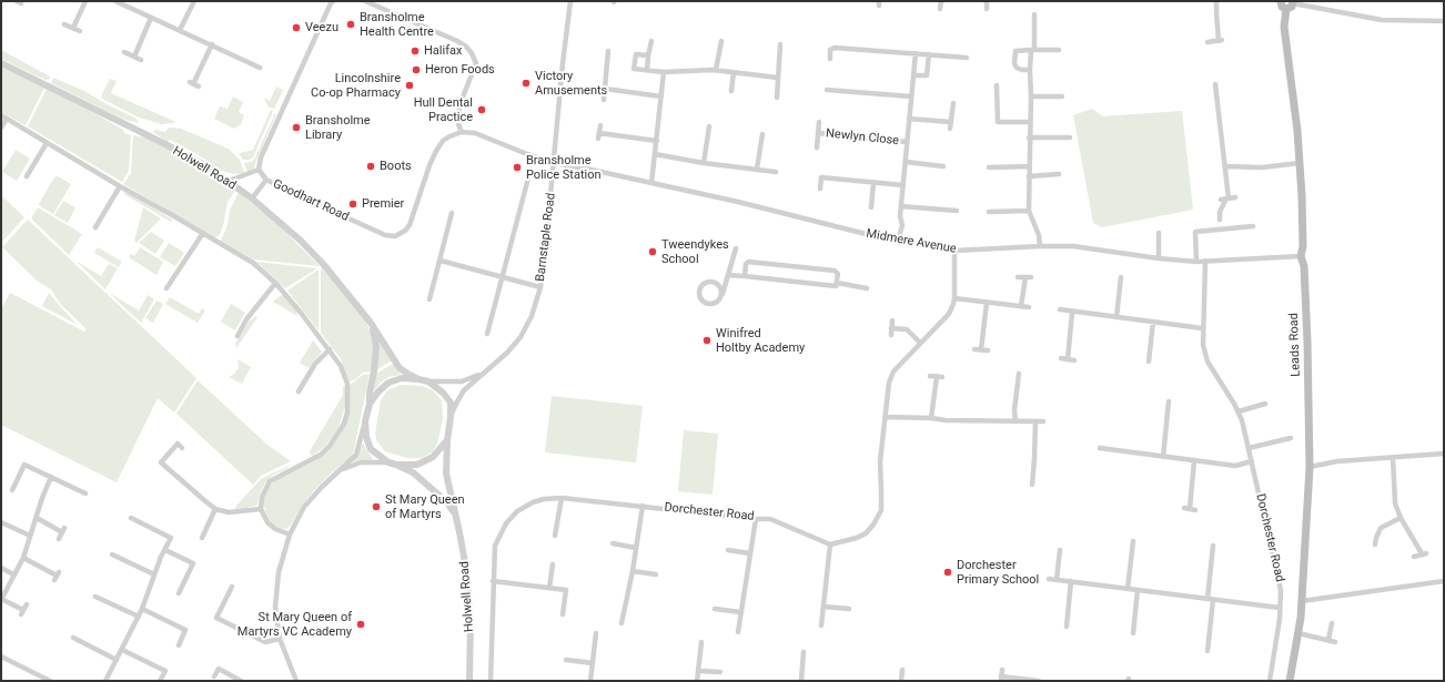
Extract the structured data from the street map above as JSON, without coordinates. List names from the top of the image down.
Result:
{
  "streets": {
    "main road": ["Leads Road"],
    "street": [
      "Newlyn Close",
      "Holwell Road",
      "Goodhart Road",
      "Barnstaple Road",
      "Midmere Avenue",
      "Dorchester Road"
    ]
  },
  "crossings": [
    ["Newlyn Close", "Midmere Avenue"],
    ["Holwell Road", "Barnstaple Road"],
    ["Barnstaple Road", "Midmere Avenue"],
    ["Midmere Avenue", "Leads Road"],
    ["Midmere Avenue", "Dorchester Road"]
  ],
  "places": [
    "Bransholme Health Centre",
    "Veezu",
    "Halifax",
    "Heron Foods",
    "Victory Amusements",
    "Lincolnshire Co-op Pharmacy",
    "Hull Dental Practice",
    "Bransholme Library",
    "Boots",
    "Bransholme Police Station",
    "Premier",
    "Tweendykes School",
    "Winifred Holtby Academy",
    "St Mary Queen of Martyrs",
    "Dorchester Primary School",
    "St Mary Queen of Martyrs VC Academy"
  ]
}
